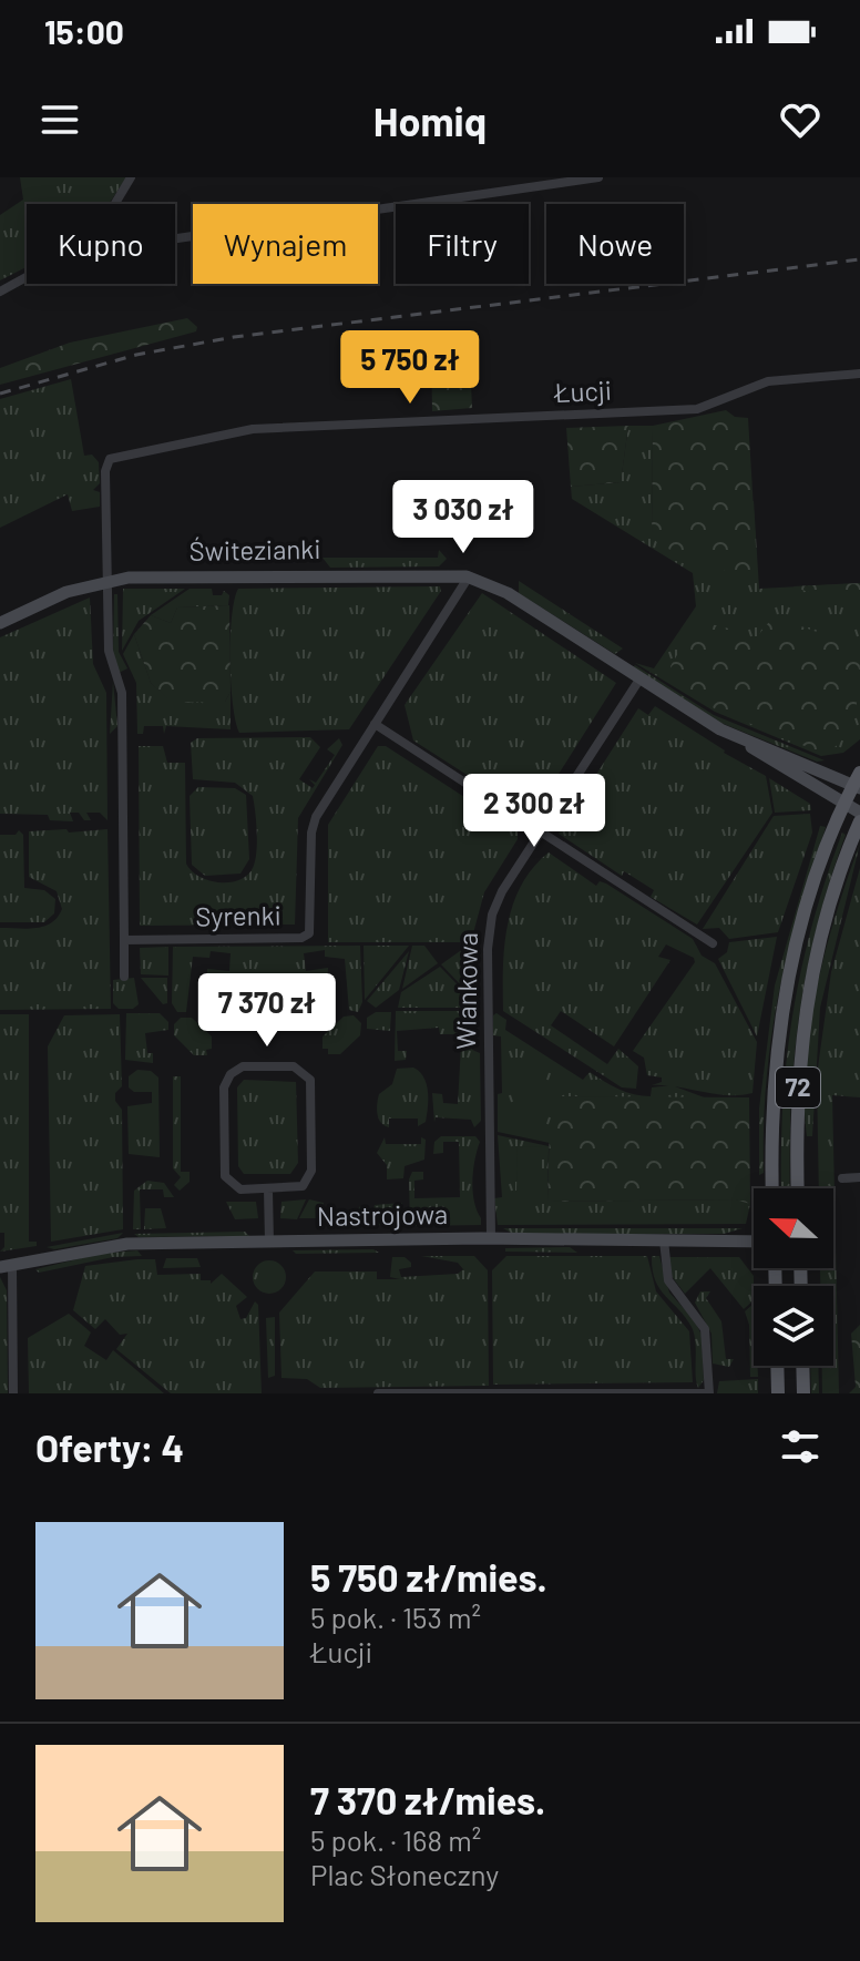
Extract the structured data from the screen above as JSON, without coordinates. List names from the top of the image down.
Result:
{
  "streets": {
    "main road": ["72"],
    "street": [
      "Łucji",
      "Świtezianki",
      "Syrenki",
      "Wiankowa",
      "Nastrojowa"
    ]
  },
  "crossings": [
    ["Łucji", "Świtezianki"],
    ["Świtezianki", "Syrenki"],
    ["Świtezianki", "Wiankowa"],
    ["Świtezianki", "72"],
    ["Wiankowa", "Nastrojowa"]
  ],
  "north": "left",
  "page": {
    "status": "15:00",
    "header": "Homiq",
    "chip": [
      "Kupno",
      "Wynajem",
      "Filtry",
      "Nowe"
    ],
    "price": [
      "5 750 zł",
      "3 030 zł",
      "2 300 zł",
      "7 370 zł"
    ],
    "heading": "Oferty: 4",
    "list": [
      {
        "name": "5 750 zł/mies.",
        "note": "5 pok. · 153 m² · Łucji"
      },
      {
        "name": "7 370 zł/mies.",
        "note": "5 pok. · 168 m² · Plac Słoneczny"
      }
    ]
  }
}
